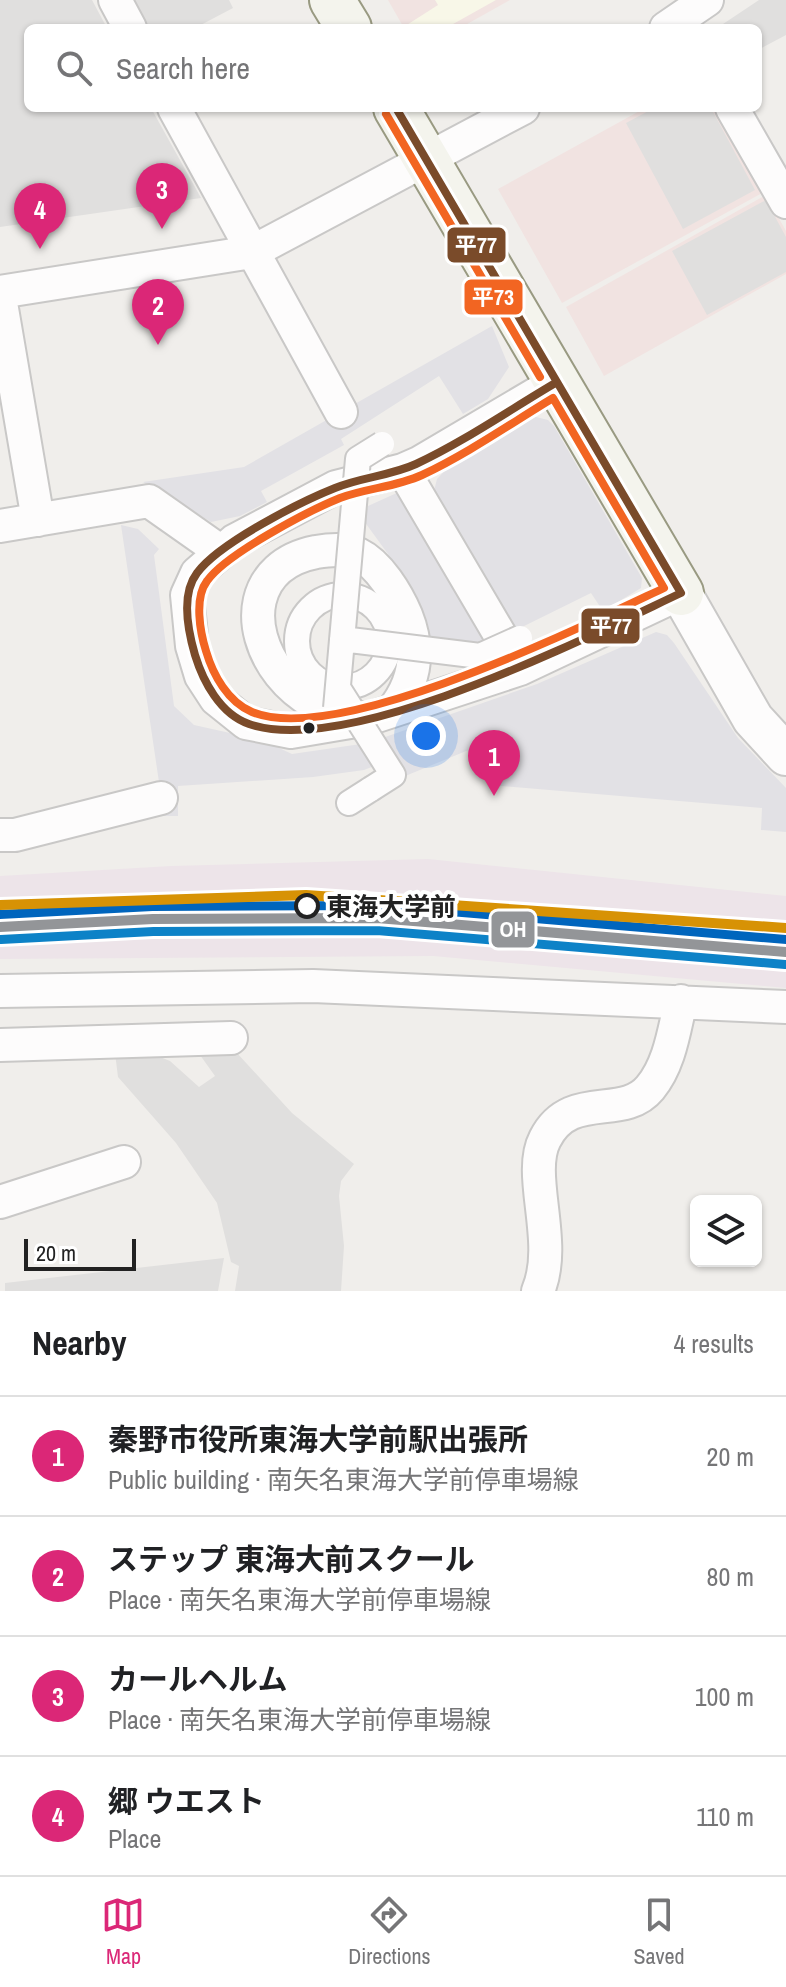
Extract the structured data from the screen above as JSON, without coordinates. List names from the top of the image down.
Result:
{
  "places": ["東海大学前"],
  "lines": ["transit line 平77", "transit line 平73", "transit line OH"],
  "scale_bar": "20 m",
  "page": {
    "search": "Search here",
    "pins": [
      "3",
      "4",
      "2",
      "1"
    ],
    "scale": "20 m",
    "heading": ["Nearby", "4 results"],
    "list": [
      {
        "mark": "1",
        "name": "秦野市役所東海大学前駅出張所",
        "note": "Public building · 南矢名東海大学前停車場線",
        "value": "20 m"
      },
      {
        "mark": "2",
        "name": "ステップ 東海大前スクール",
        "note": "Place · 南矢名東海大学前停車場線",
        "value": "80 m"
      },
      {
        "mark": "3",
        "name": "カールヘルム",
        "note": "Place · 南矢名東海大学前停車場線",
        "value": "100 m"
      },
      {
        "mark": "4",
        "name": "郷 ウエスト",
        "note": "Place",
        "value": "110 m"
      }
    ],
    "nav": ["Map", "Directions", "Saved"]
  }
}
